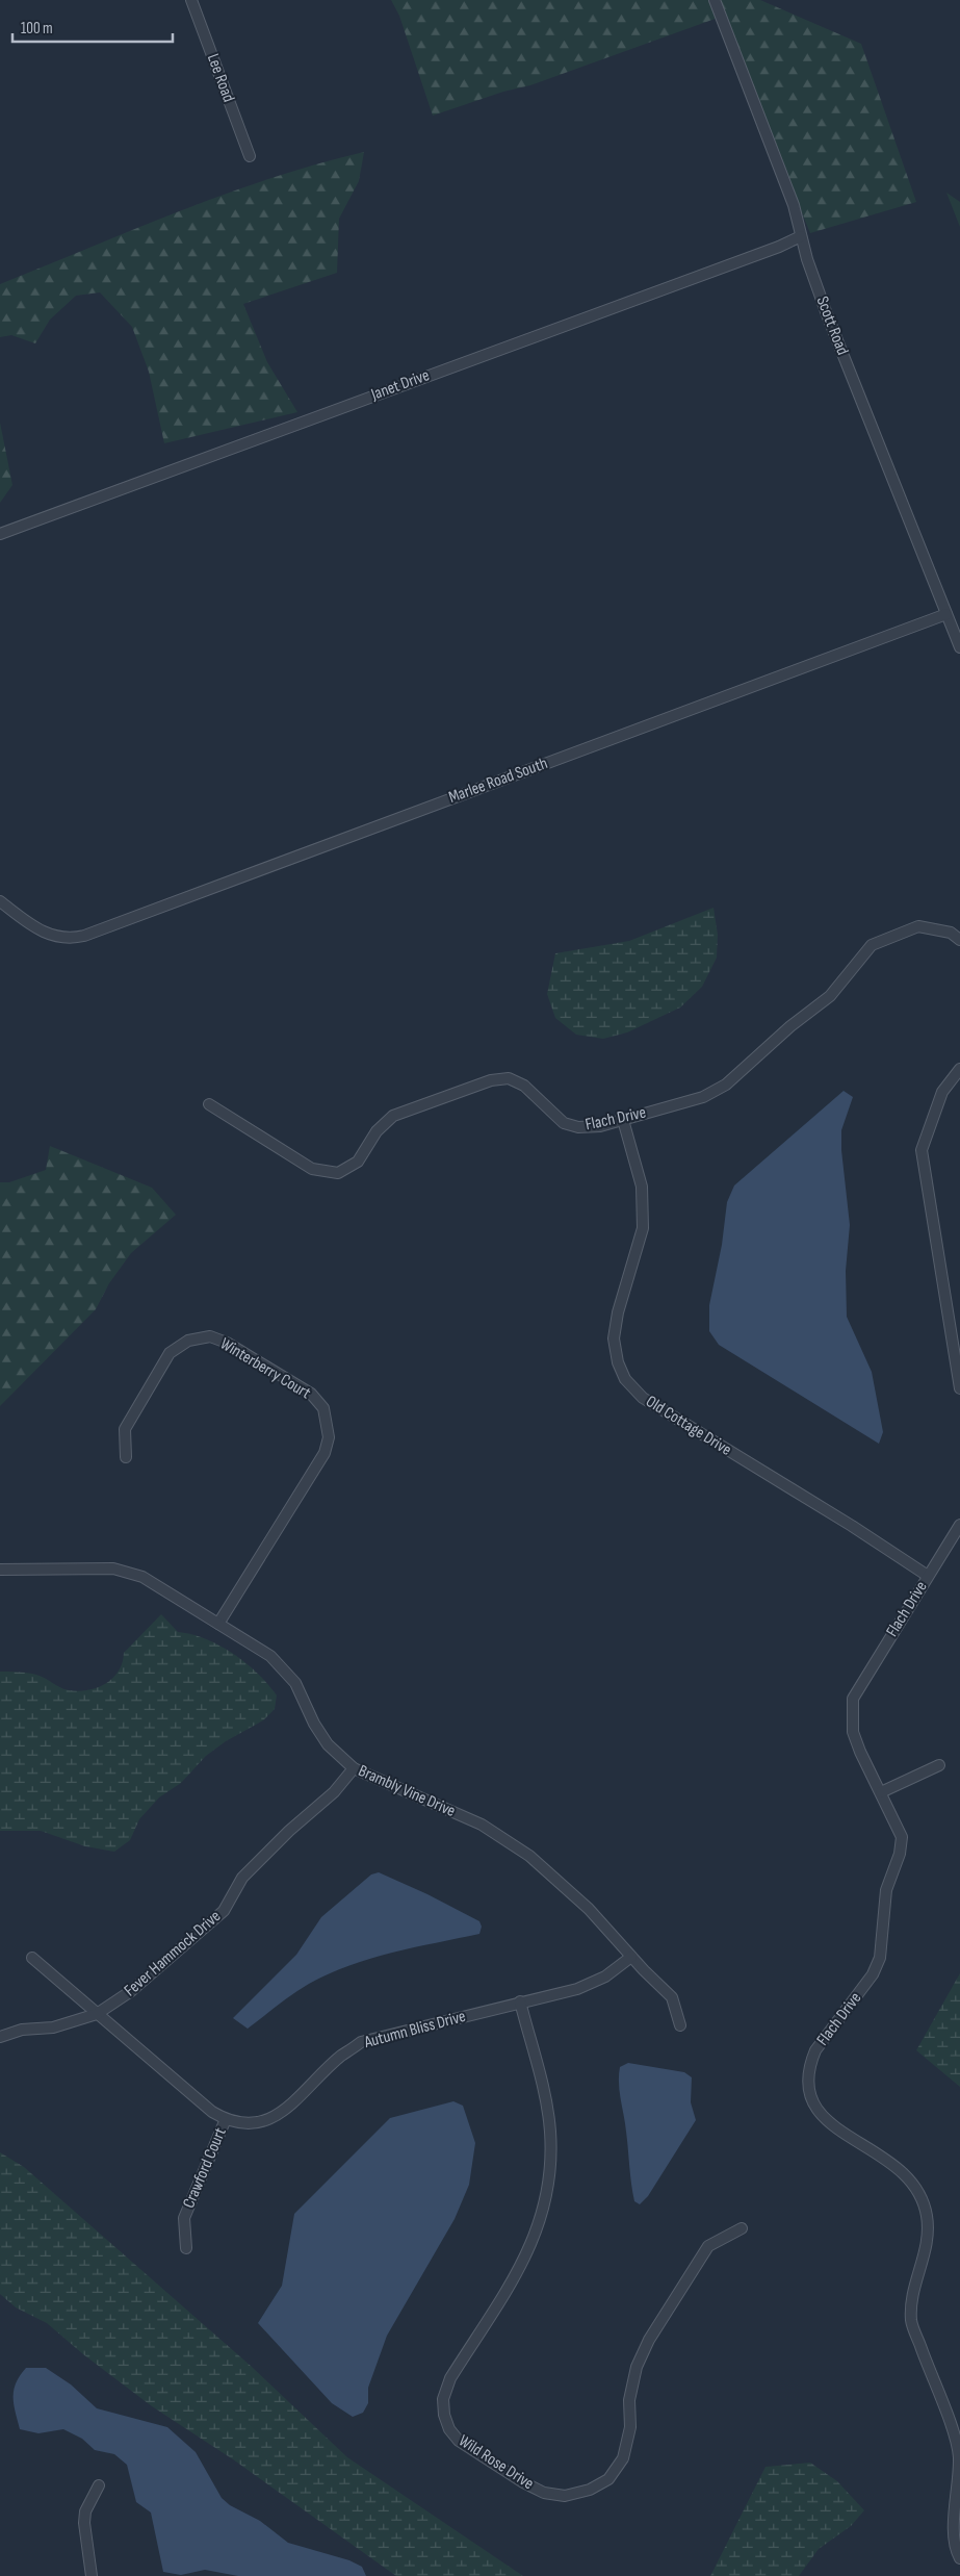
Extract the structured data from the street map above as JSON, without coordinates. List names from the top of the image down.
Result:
{
  "streets": {
    "street": [
      "Lee Road",
      "Scott Road",
      "Janet Drive",
      "Marlee Road South",
      "Flach Drive",
      "Winterberry Court",
      "Old Cottage Drive",
      "Brambly Vine Drive",
      "Fever Hammock Drive",
      "Autumn Bliss Drive",
      "Crawford Court",
      "Wild Rose Drive"
    ]
  },
  "crossings": [
    ["Scott Road", "Janet Drive"],
    ["Scott Road", "Marlee Road South"],
    ["Flach Drive", "Old Cottage Drive"],
    ["Winterberry Court", "Brambly Vine Drive"],
    ["Brambly Vine Drive", "Fever Hammock Drive"],
    ["Brambly Vine Drive", "Autumn Bliss Drive"],
    ["Fever Hammock Drive", "Autumn Bliss Drive"],
    ["Autumn Bliss Drive", "Crawford Court"],
    ["Autumn Bliss Drive", "Wild Rose Drive"]
  ],
  "scale_bar": "100 m"
}
